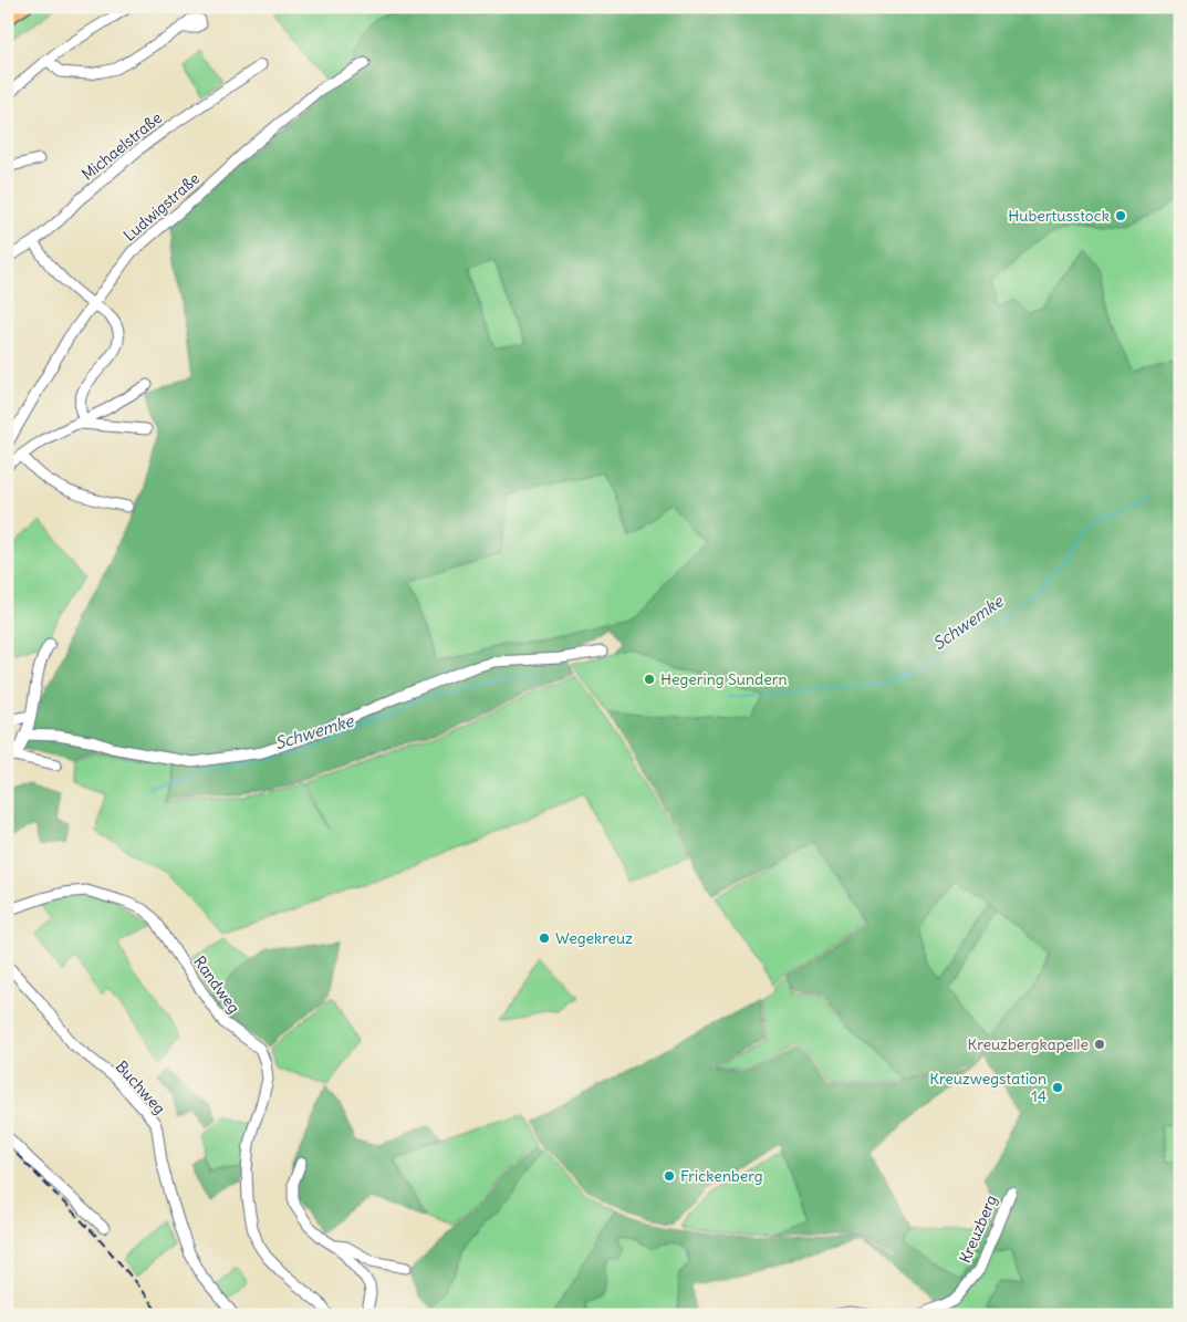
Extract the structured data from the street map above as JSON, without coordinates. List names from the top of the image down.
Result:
{
  "streets": {
    "street": [
      "Michaelstraße",
      "Ludwigstraße",
      "Randweg",
      "Buchweg",
      "Kreuzberg"
    ]
  },
  "water": ["Schwemke"],
  "places": [
    "Hubertusstock",
    "Hegering Sundern",
    "Wegekreuz",
    "Kreuzbergkapelle",
    "Kreuzwegstation 14",
    "Frickenberg"
  ]
}
